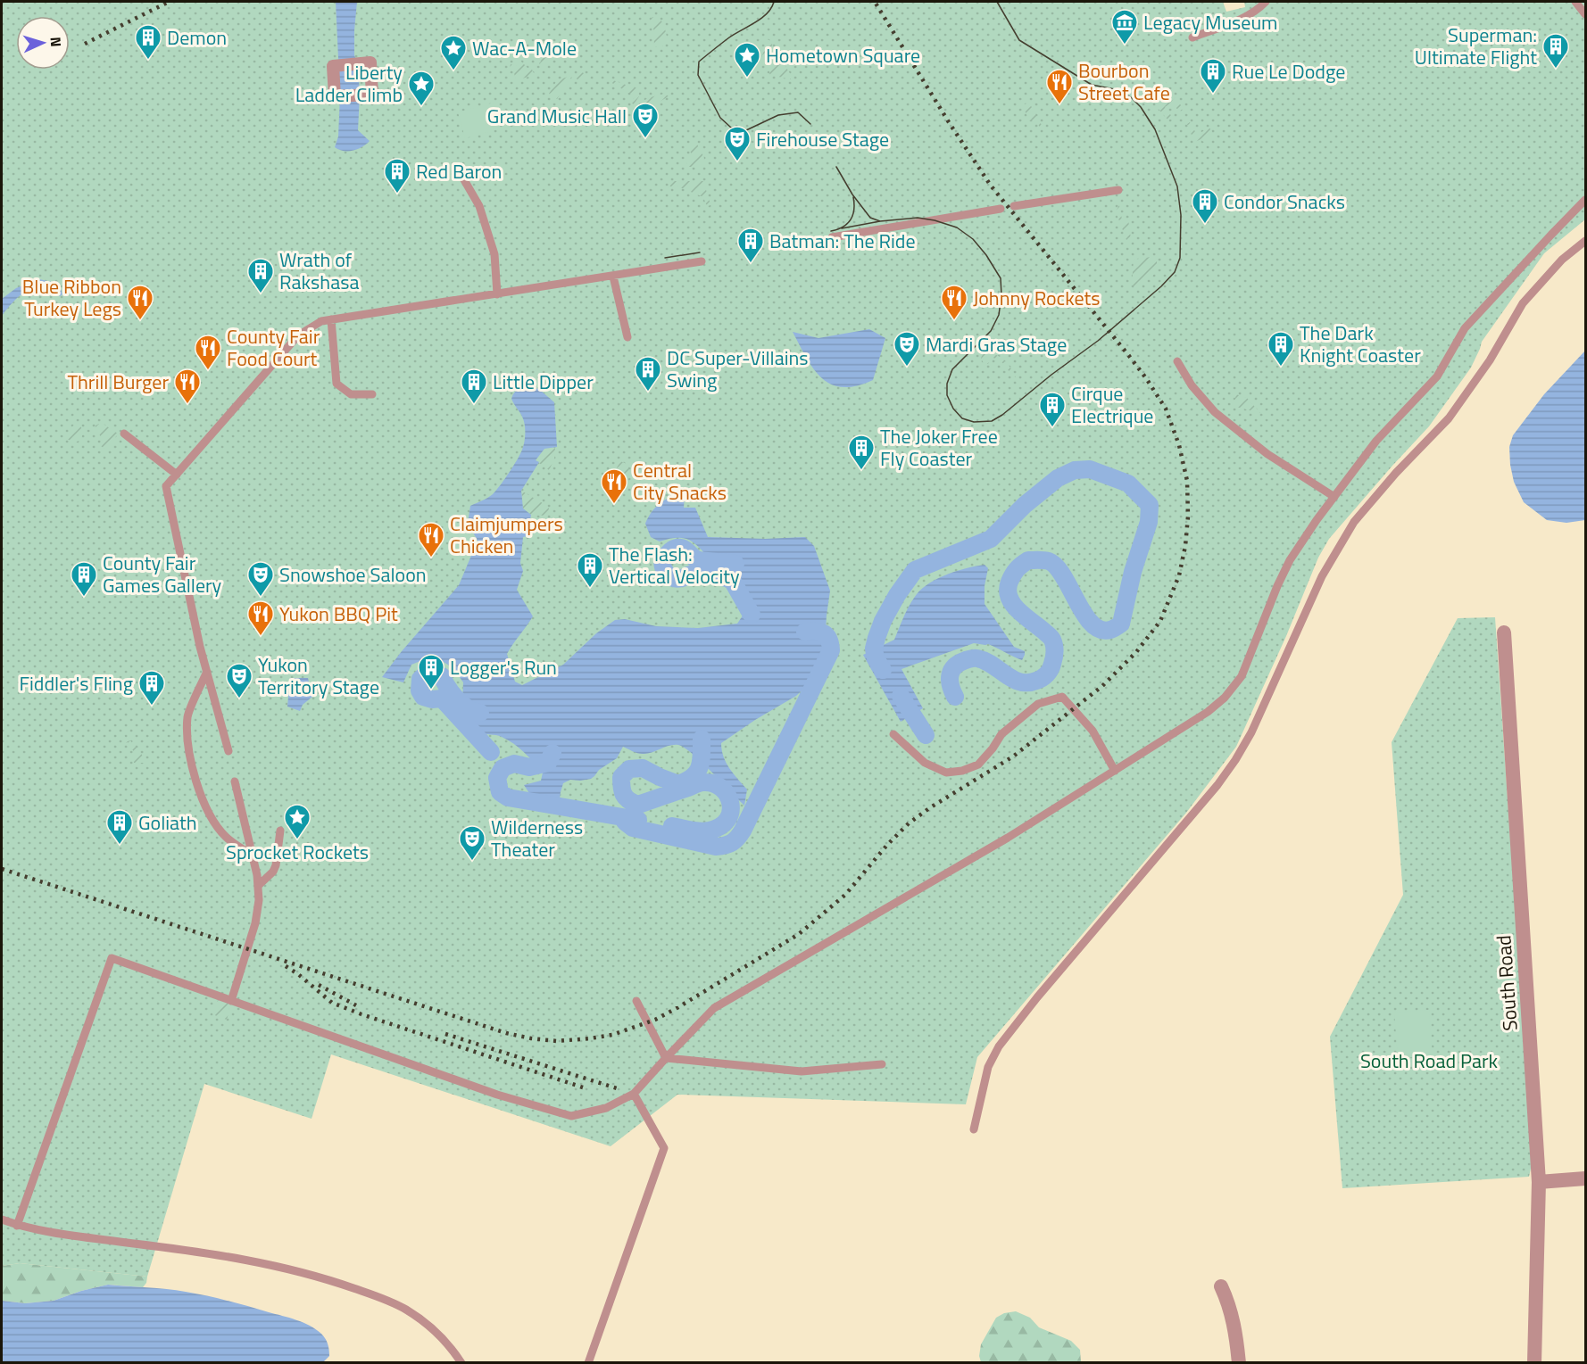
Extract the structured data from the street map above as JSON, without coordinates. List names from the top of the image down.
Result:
{
  "streets": {
    "street": ["South Road"]
  },
  "parks": ["South Road Park"],
  "places": {
    "museum": ["Legacy Museum"],
    "building": [
      "Demon",
      "Superman: Ultimate Flight",
      "Rue Le Dodge",
      "Red Baron",
      "Condor Snacks",
      "Batman: The Ride",
      "Wrath of Rakshasa",
      "The Dark Knight Coaster",
      "DC Super-Villains Swing",
      "Little Dipper",
      "Cirque Electrique",
      "The Joker Free Fly Coaster",
      "The Flash: Vertical Velocity",
      "County Fair Games Gallery",
      "Logger's Run",
      "Fiddler's Fling",
      "Goliath"
    ],
    "place": [
      "Wac-A-Mole",
      "Hometown Square",
      "Liberty Ladder Climb",
      "Sprocket Rockets"
    ],
    "restaurant": [
      "Bourbon Street Cafe",
      "Blue Ribbon Turkey Legs",
      "Johnny Rockets",
      "County Fair Food Court",
      "Thrill Burger",
      "Central City Snacks",
      "Claimjumpers Chicken",
      "Yukon BBQ Pit"
    ],
    "theatre": [
      "Grand Music Hall",
      "Firehouse Stage",
      "Mardi Gras Stage",
      "Snowshoe Saloon",
      "Yukon Territory Stage",
      "Wilderness Theater"
    ]
  },
  "north": "right"
}
